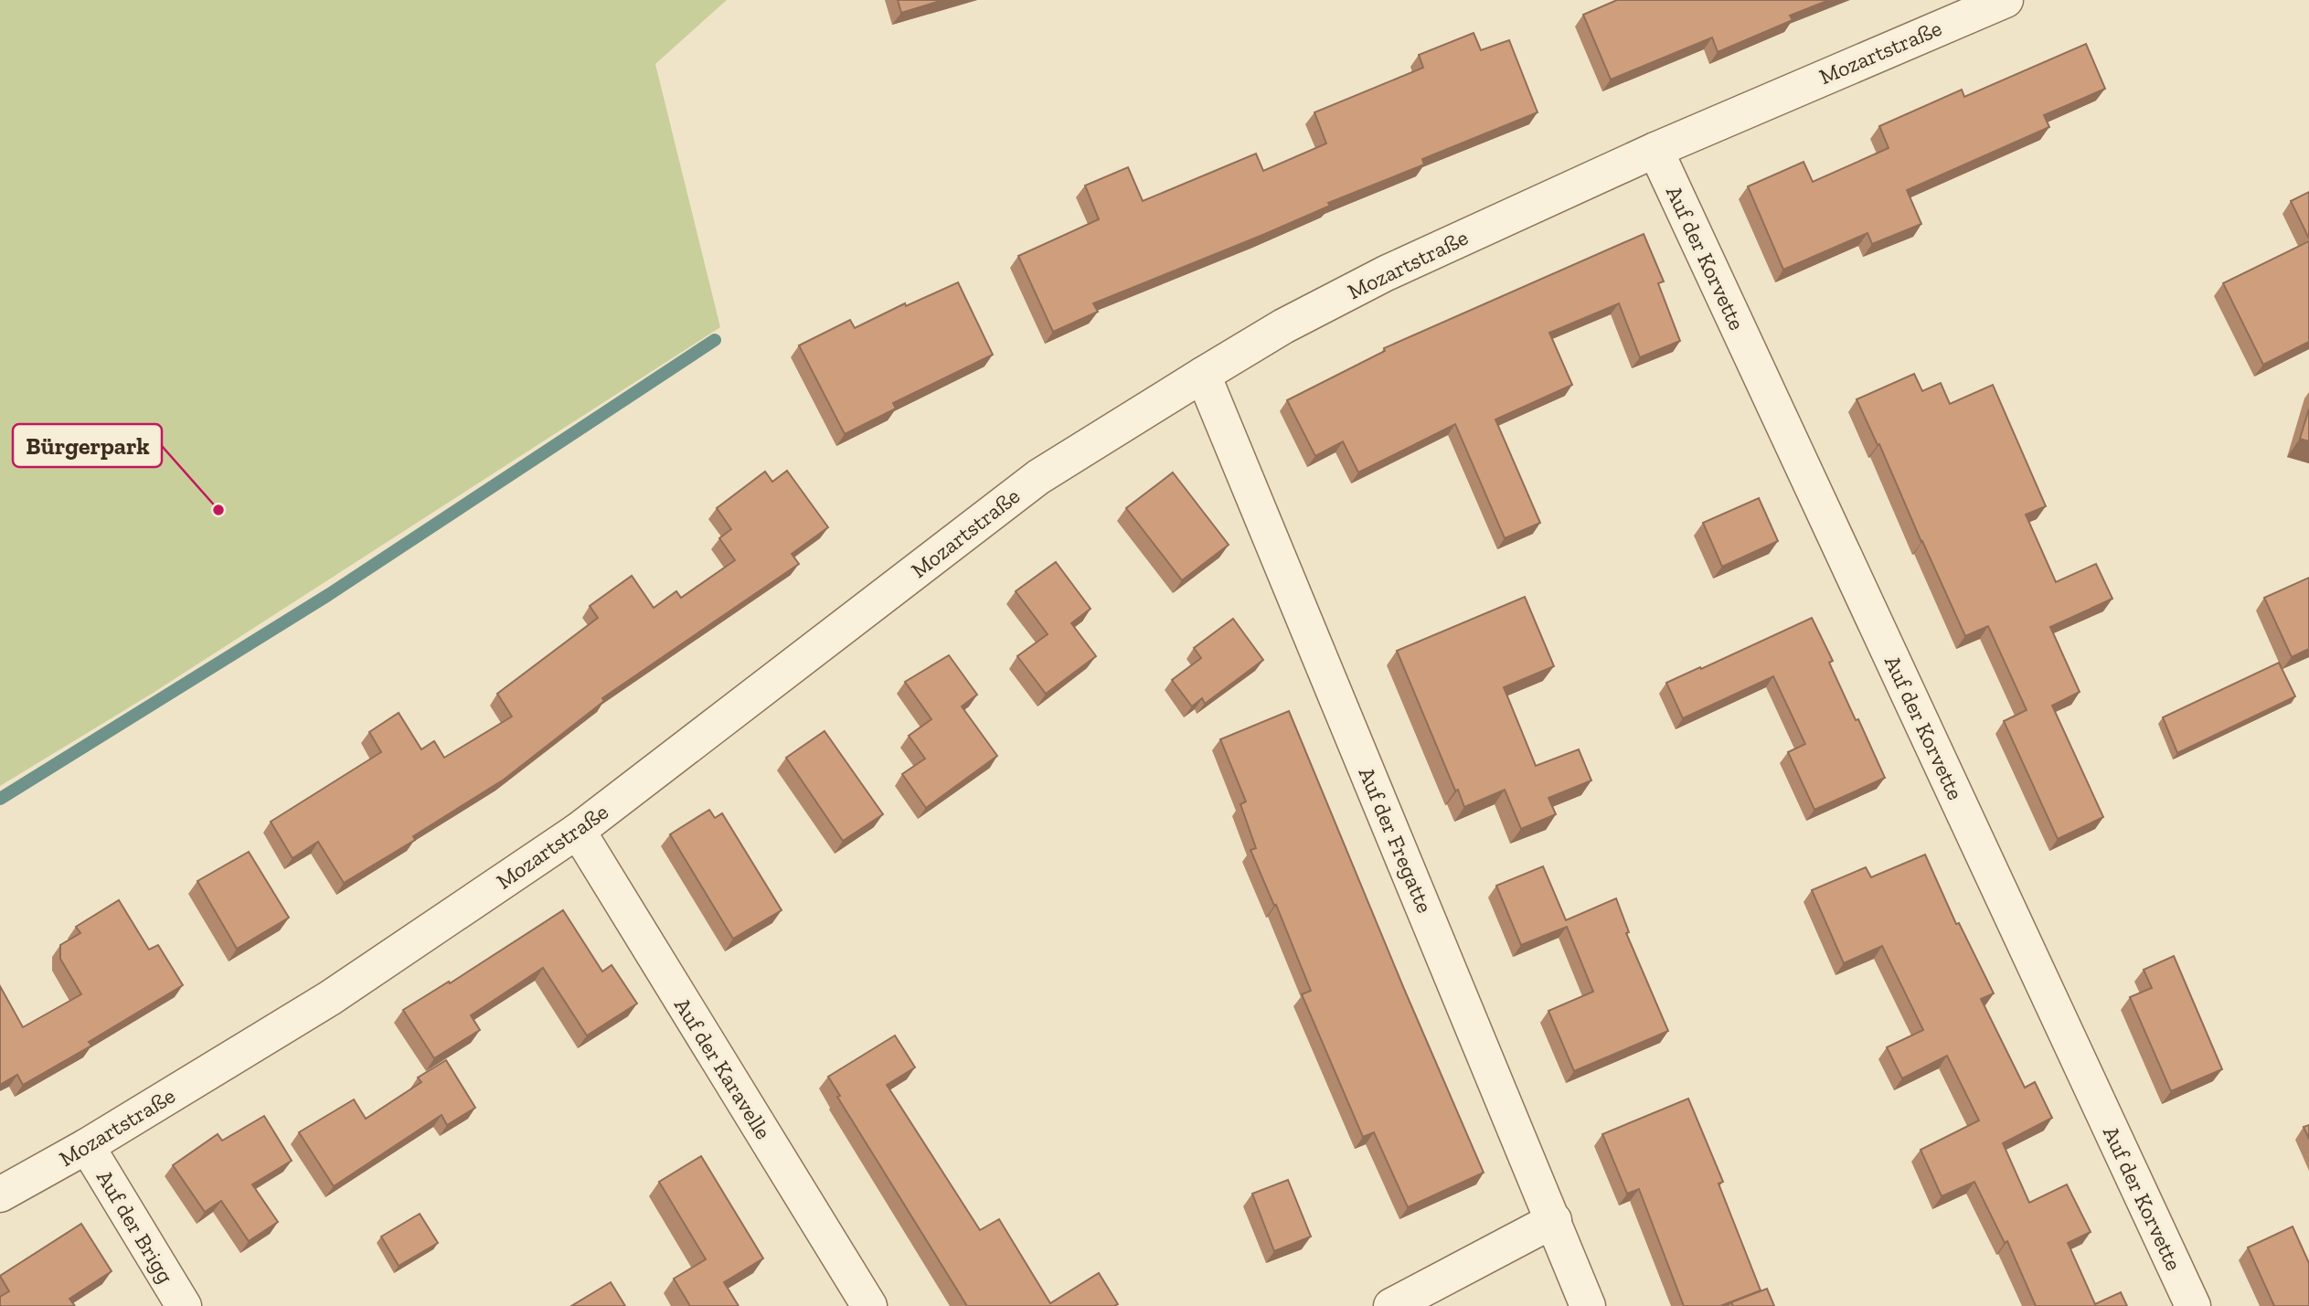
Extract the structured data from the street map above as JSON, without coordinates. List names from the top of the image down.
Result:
{
  "streets": {
    "street": [
      "Mozartstraße",
      "Auf der Korvette",
      "Auf der Fregatte",
      "Auf der Karavelle",
      "Auf der Brigg"
    ]
  },
  "crossings": [
    ["Mozartstraße", "Auf der Korvette"],
    ["Mozartstraße", "Auf der Fregatte"],
    ["Mozartstraße", "Auf der Karavelle"],
    ["Mozartstraße", "Auf der Brigg"]
  ],
  "places": ["Bürgerpark"]
}
